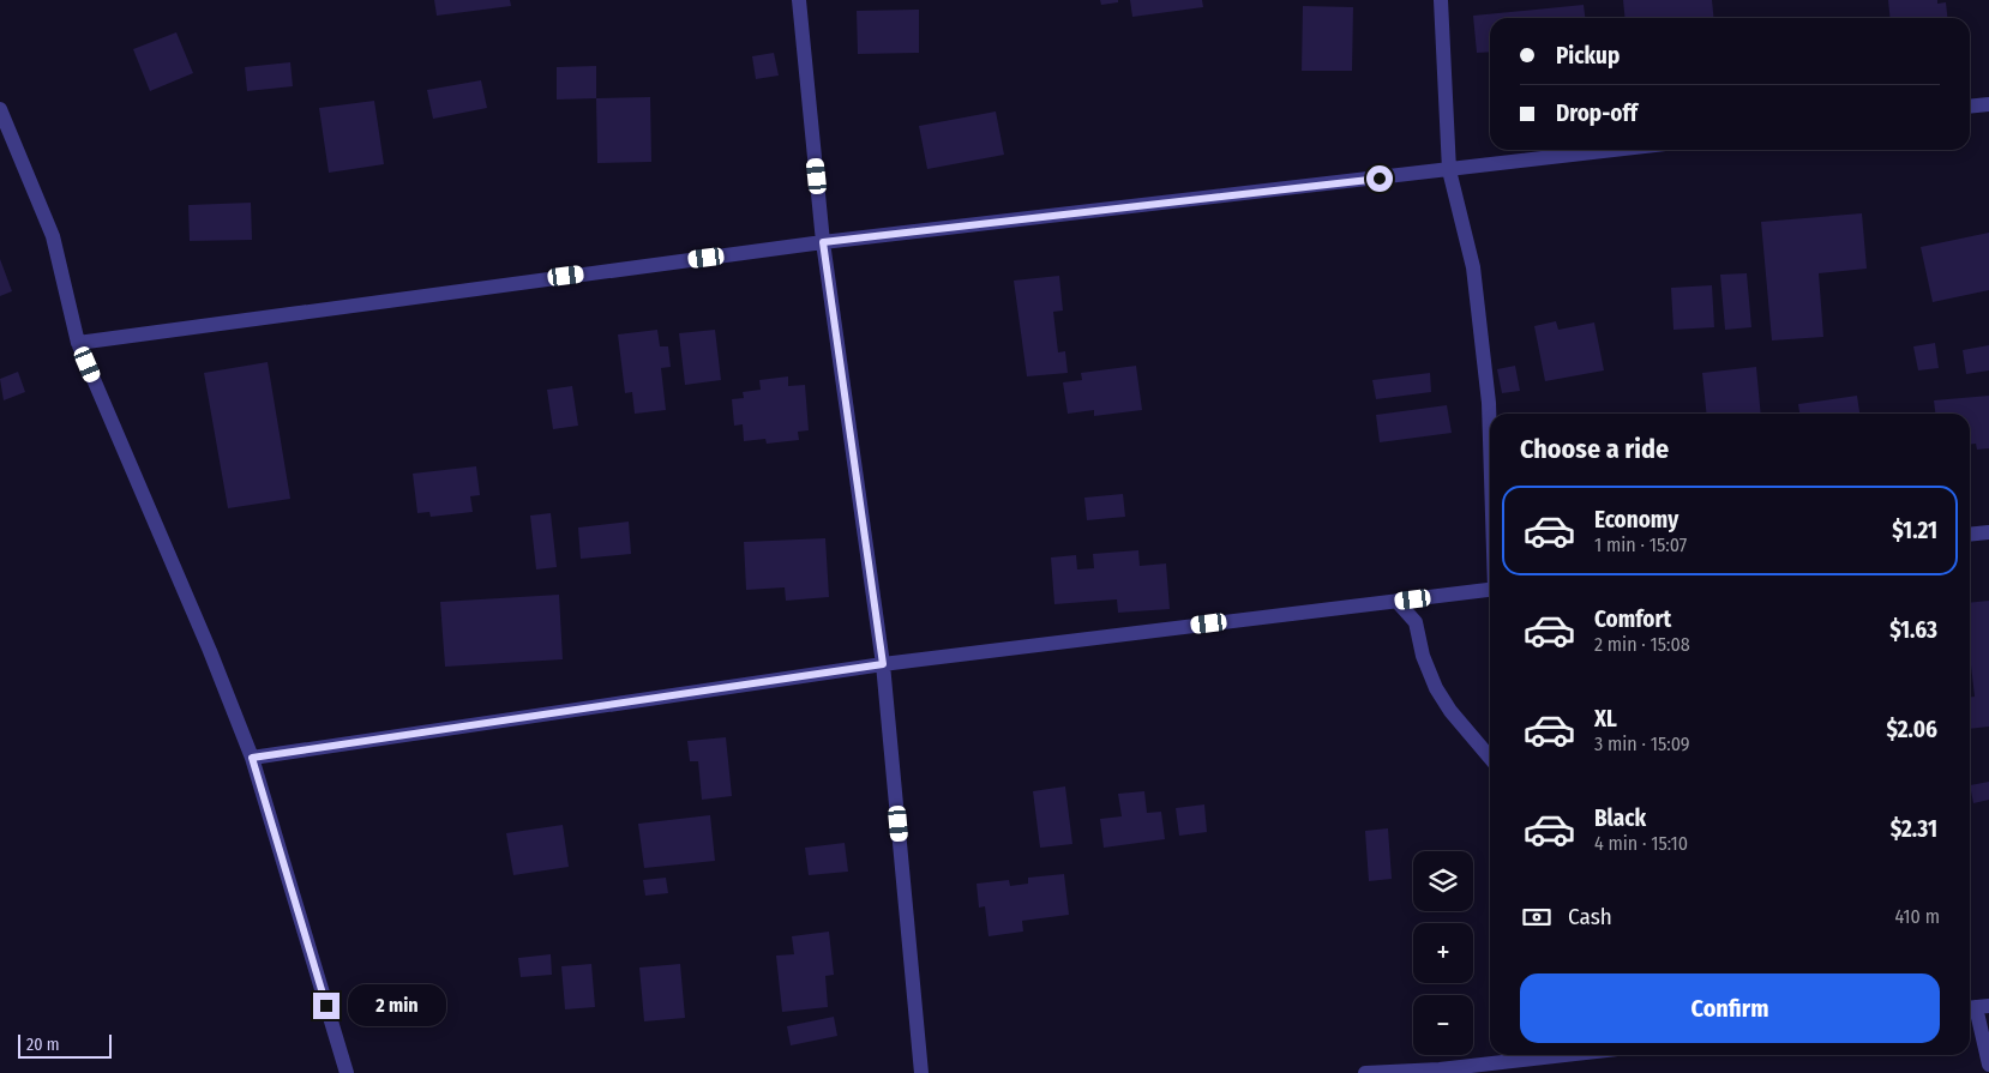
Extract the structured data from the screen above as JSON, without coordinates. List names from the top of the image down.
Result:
{
  "scale_bar": "20 m",
  "page": {
    "banner": ["Pickup", "Drop-off"],
    "heading": "Choose a ride",
    "list": [
      {
        "name": "Economy",
        "note": "1 min · 15:07",
        "value": "$1.21"
      },
      {
        "name": "Comfort",
        "note": "2 min · 15:08",
        "value": "$1.63"
      },
      {
        "name": "XL",
        "note": "3 min · 15:09",
        "value": "$2.06"
      },
      {
        "name": "Black",
        "note": "4 min · 15:10",
        "value": "$2.31"
      }
    ],
    "map_buttons": ["+", "−"],
    "pay": ["Cash", "410 m"],
    "buttons": "Confirm",
    "bubble": "2 min",
    "scale": "20 m"
  }
}
